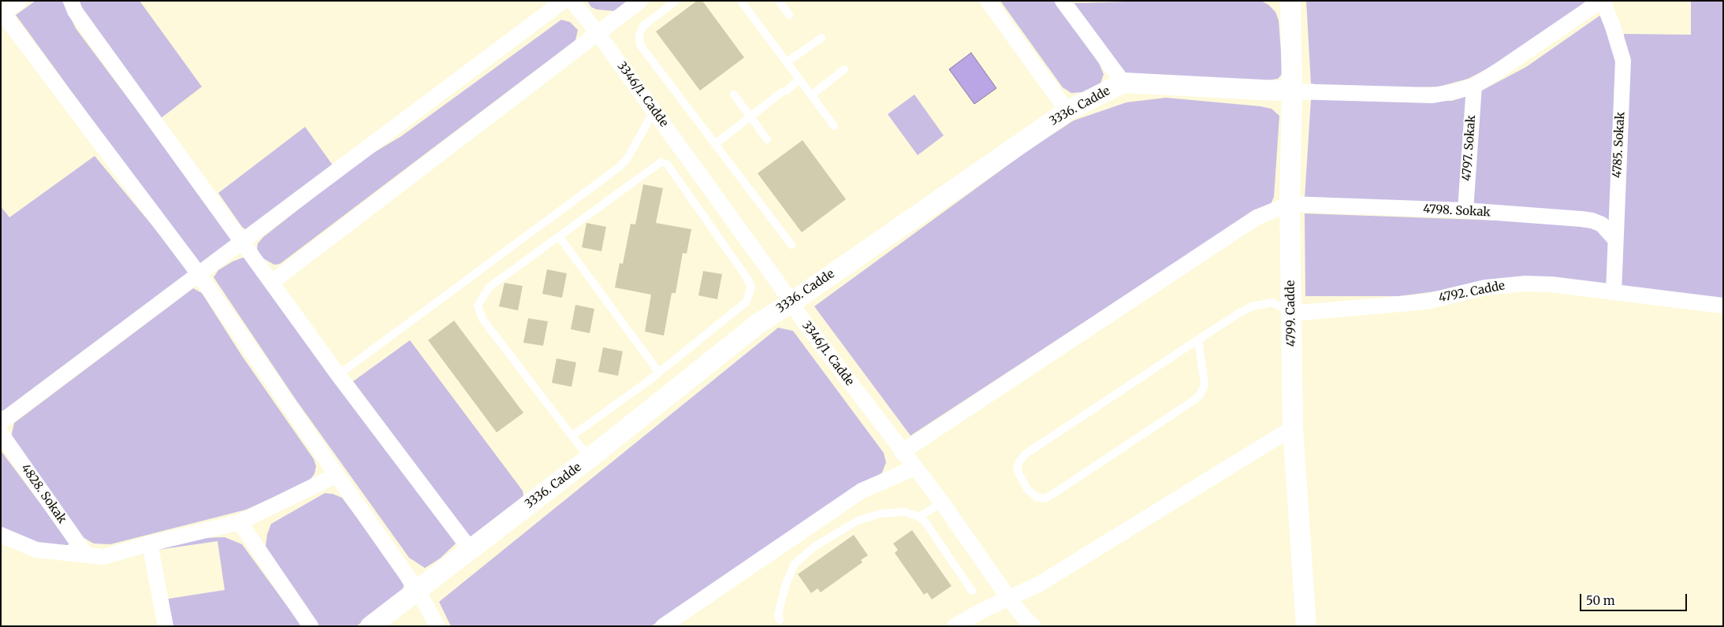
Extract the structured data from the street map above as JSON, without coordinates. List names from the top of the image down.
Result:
{
  "streets": {
    "street": [
      "3346/1. Cadde",
      "3336. Cadde",
      "4785. Sokak",
      "4797. Sokak",
      "4798. Sokak",
      "4792. Cadde",
      "4799. Cadde",
      "4828. Sokak"
    ]
  },
  "crossings": [
    ["3346/1. Cadde", "3336. Cadde"],
    ["3336. Cadde", "4799. Cadde"],
    ["4785. Sokak", "4798. Sokak"],
    ["4785. Sokak", "4792. Cadde"],
    ["4797. Sokak", "4798. Sokak"],
    ["4798. Sokak", "4799. Cadde"],
    ["4792. Cadde", "4799. Cadde"]
  ],
  "scale_bar": "50 m"
}
